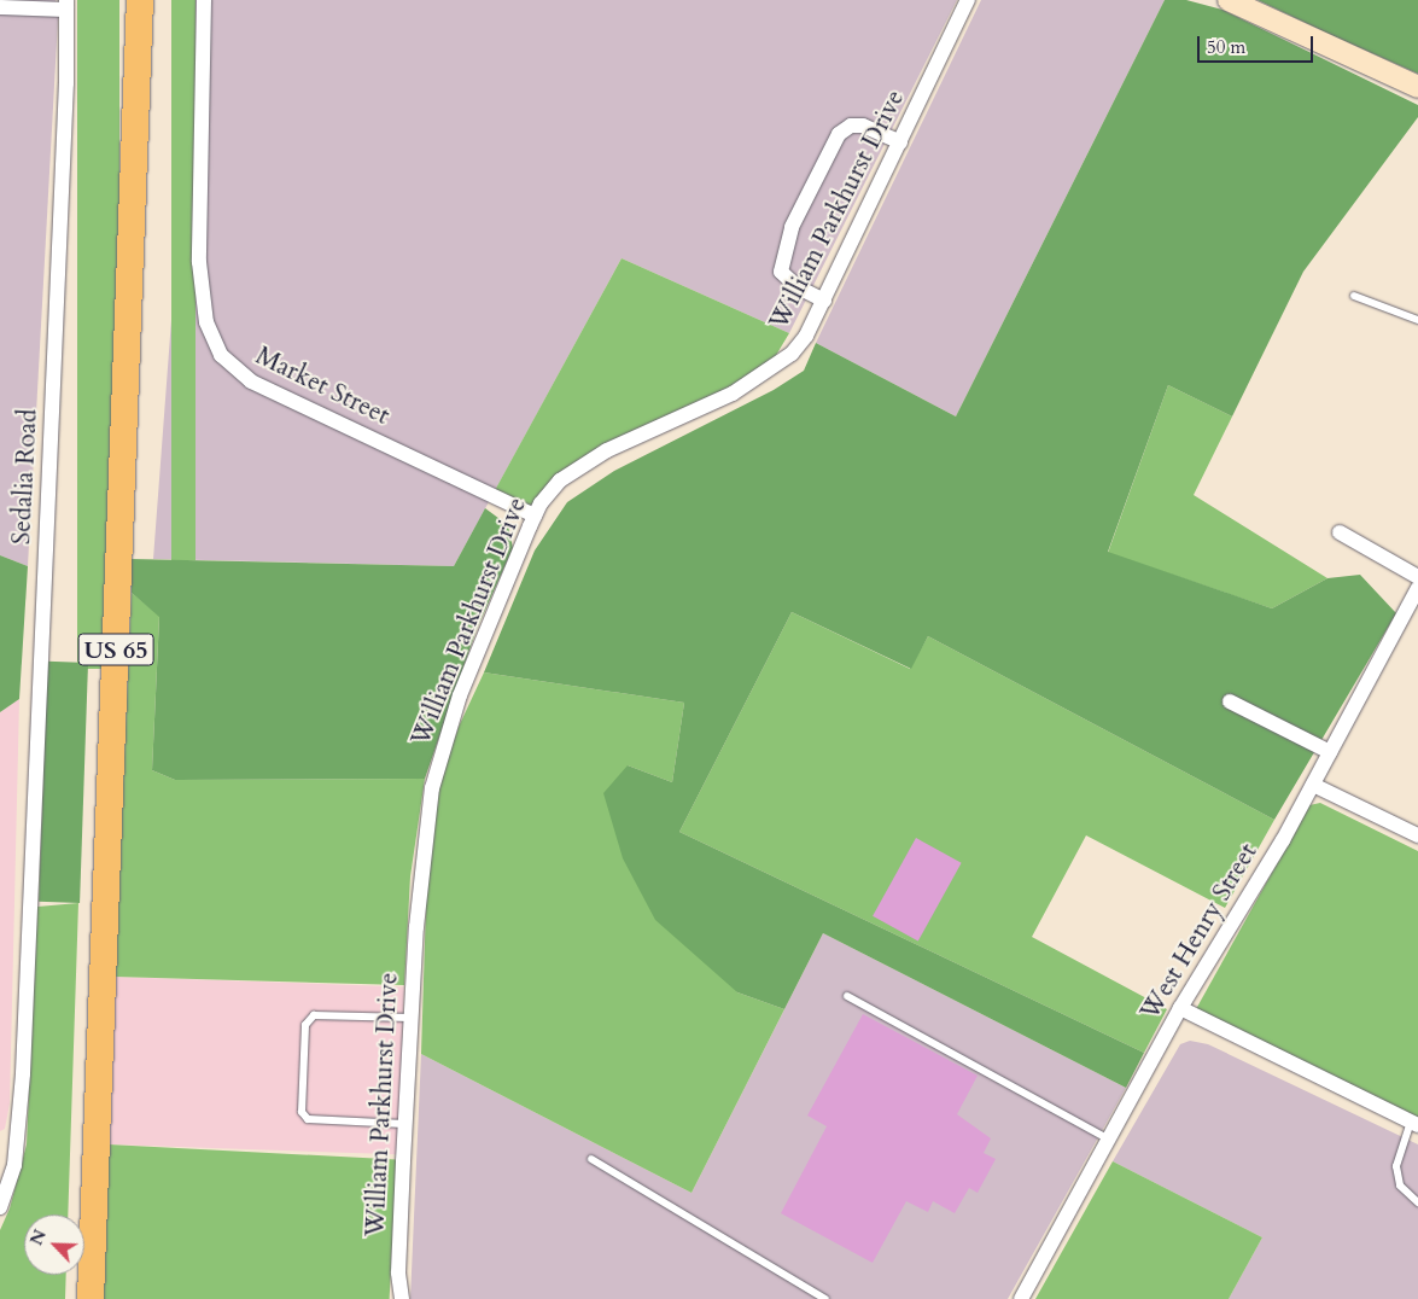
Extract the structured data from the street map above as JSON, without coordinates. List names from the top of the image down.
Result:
{
  "streets": {
    "highway": ["US 65"],
    "street": [
      "William Parkhurst Drive",
      "Market Street",
      "Sedalia Road",
      "West Henry Street"
    ]
  },
  "crossings": [
    ["William Parkhurst Drive", "Market Street"]
  ],
  "scale_bar": "50 m",
  "north": "top left"
}
